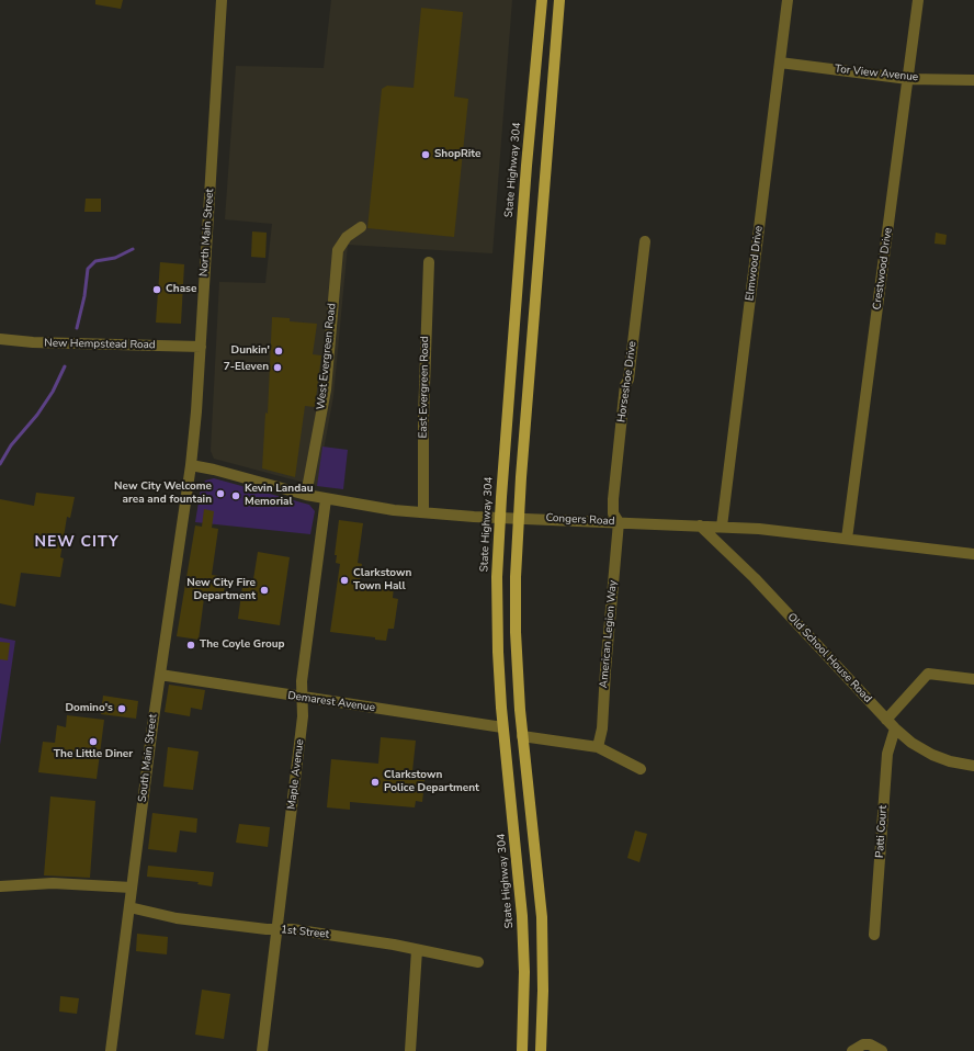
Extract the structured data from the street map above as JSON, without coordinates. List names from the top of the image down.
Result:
{
  "streets": {
    "main road": ["State Highway 304"],
    "street": [
      "Tor View Avenue",
      "North Main Street",
      "Elmwood Drive",
      "Crestwood Drive",
      "New Hempstead Road",
      "West Evergreen Road",
      "Horseshoe Drive",
      "East Evergreen Road",
      "Congers Road",
      "American Legion Way",
      "Old School House Road",
      "Demarest Avenue",
      "South Main Street",
      "Maple Avenue",
      "Patti Court",
      "1st Street"
    ]
  },
  "crossings": [
    ["Tor View Avenue", "Elmwood Drive"],
    ["Tor View Avenue", "Crestwood Drive"],
    ["State Highway 304", "Congers Road"],
    ["State Highway 304", "Demarest Avenue"],
    ["North Main Street", "New Hempstead Road"],
    ["North Main Street", "Congers Road"],
    ["North Main Street", "South Main Street"],
    ["Elmwood Drive", "Congers Road"],
    ["Crestwood Drive", "Congers Road"],
    ["West Evergreen Road", "Congers Road"],
    ["Horseshoe Drive", "Congers Road"],
    ["Horseshoe Drive", "American Legion Way"],
    ["East Evergreen Road", "Congers Road"],
    ["Congers Road", "American Legion Way"],
    ["Congers Road", "Old School House Road"],
    ["Congers Road", "South Main Street"],
    ["Congers Road", "Maple Avenue"],
    ["Old School House Road", "Patti Court"],
    ["Demarest Avenue", "South Main Street"],
    ["Demarest Avenue", "Maple Avenue"],
    ["South Main Street", "1st Street"],
    ["Maple Avenue", "1st Street"]
  ],
  "districts": ["NEW CITY"],
  "places": [
    "ShopRite",
    "Chase",
    "Dunkin'",
    "7-Eleven",
    "New City Welcome area and fountain",
    "Kevin Landau Memorial",
    "Clarkstown Town Hall",
    "New City Fire Department",
    "The Coyle Group",
    "Domino's",
    "The Little Diner",
    "Clarkstown Police Department"
  ]
}
